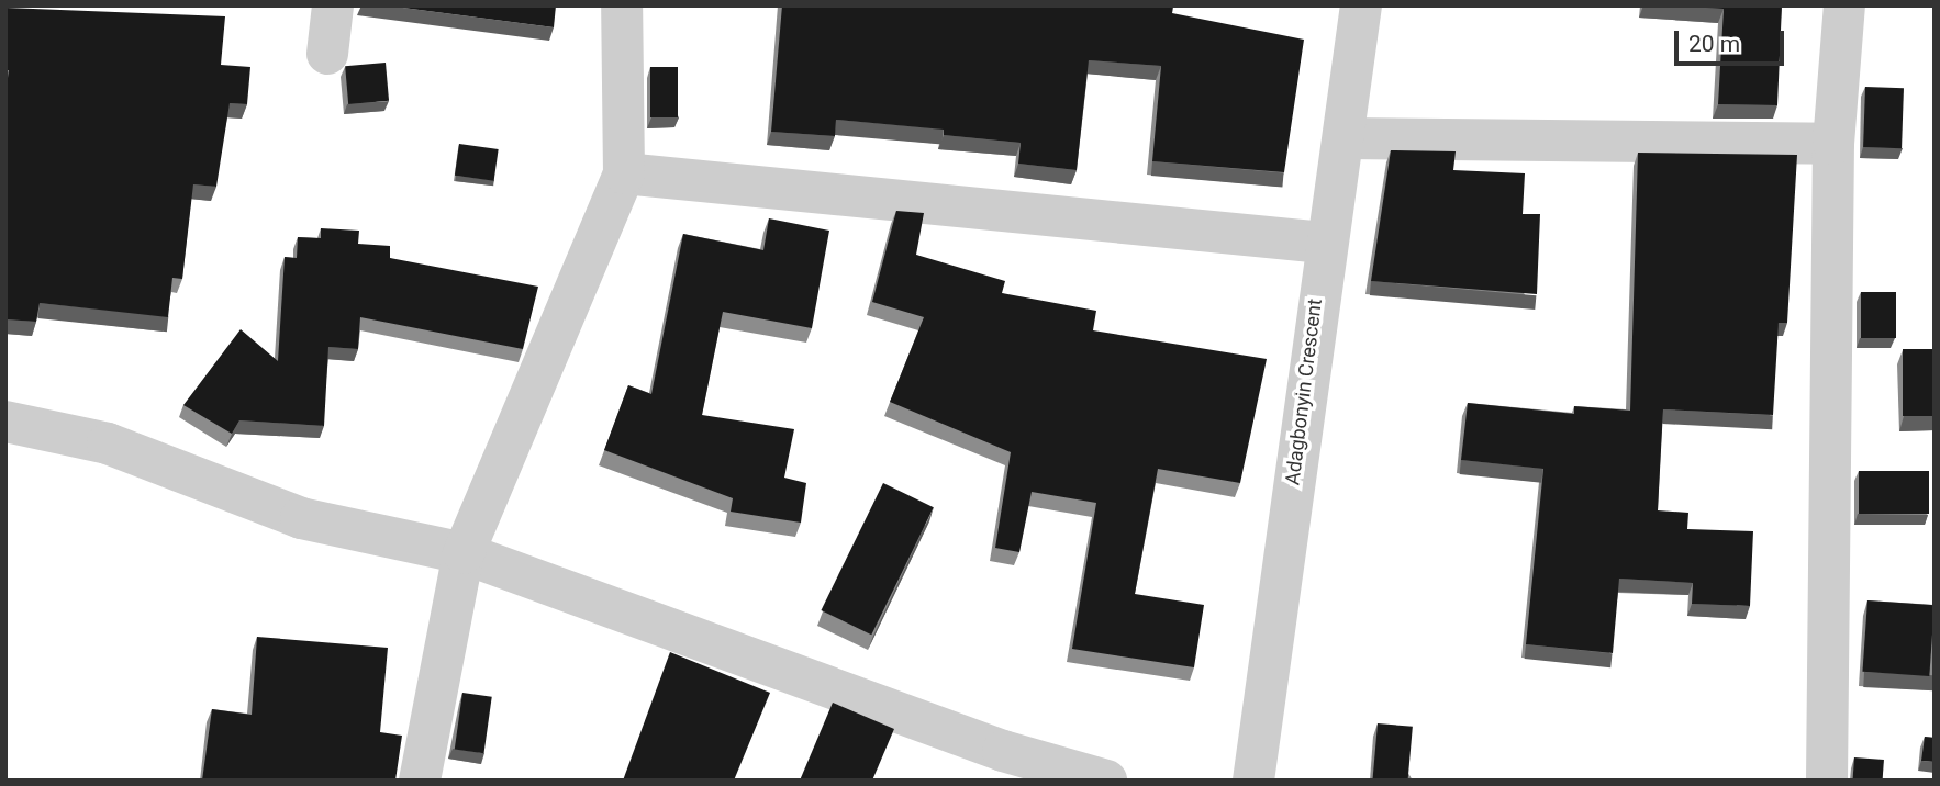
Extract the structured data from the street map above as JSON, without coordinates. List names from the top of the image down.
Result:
{
  "streets": {
    "street": ["Adagbonyin Crescent"]
  },
  "scale_bar": "20 m"
}
